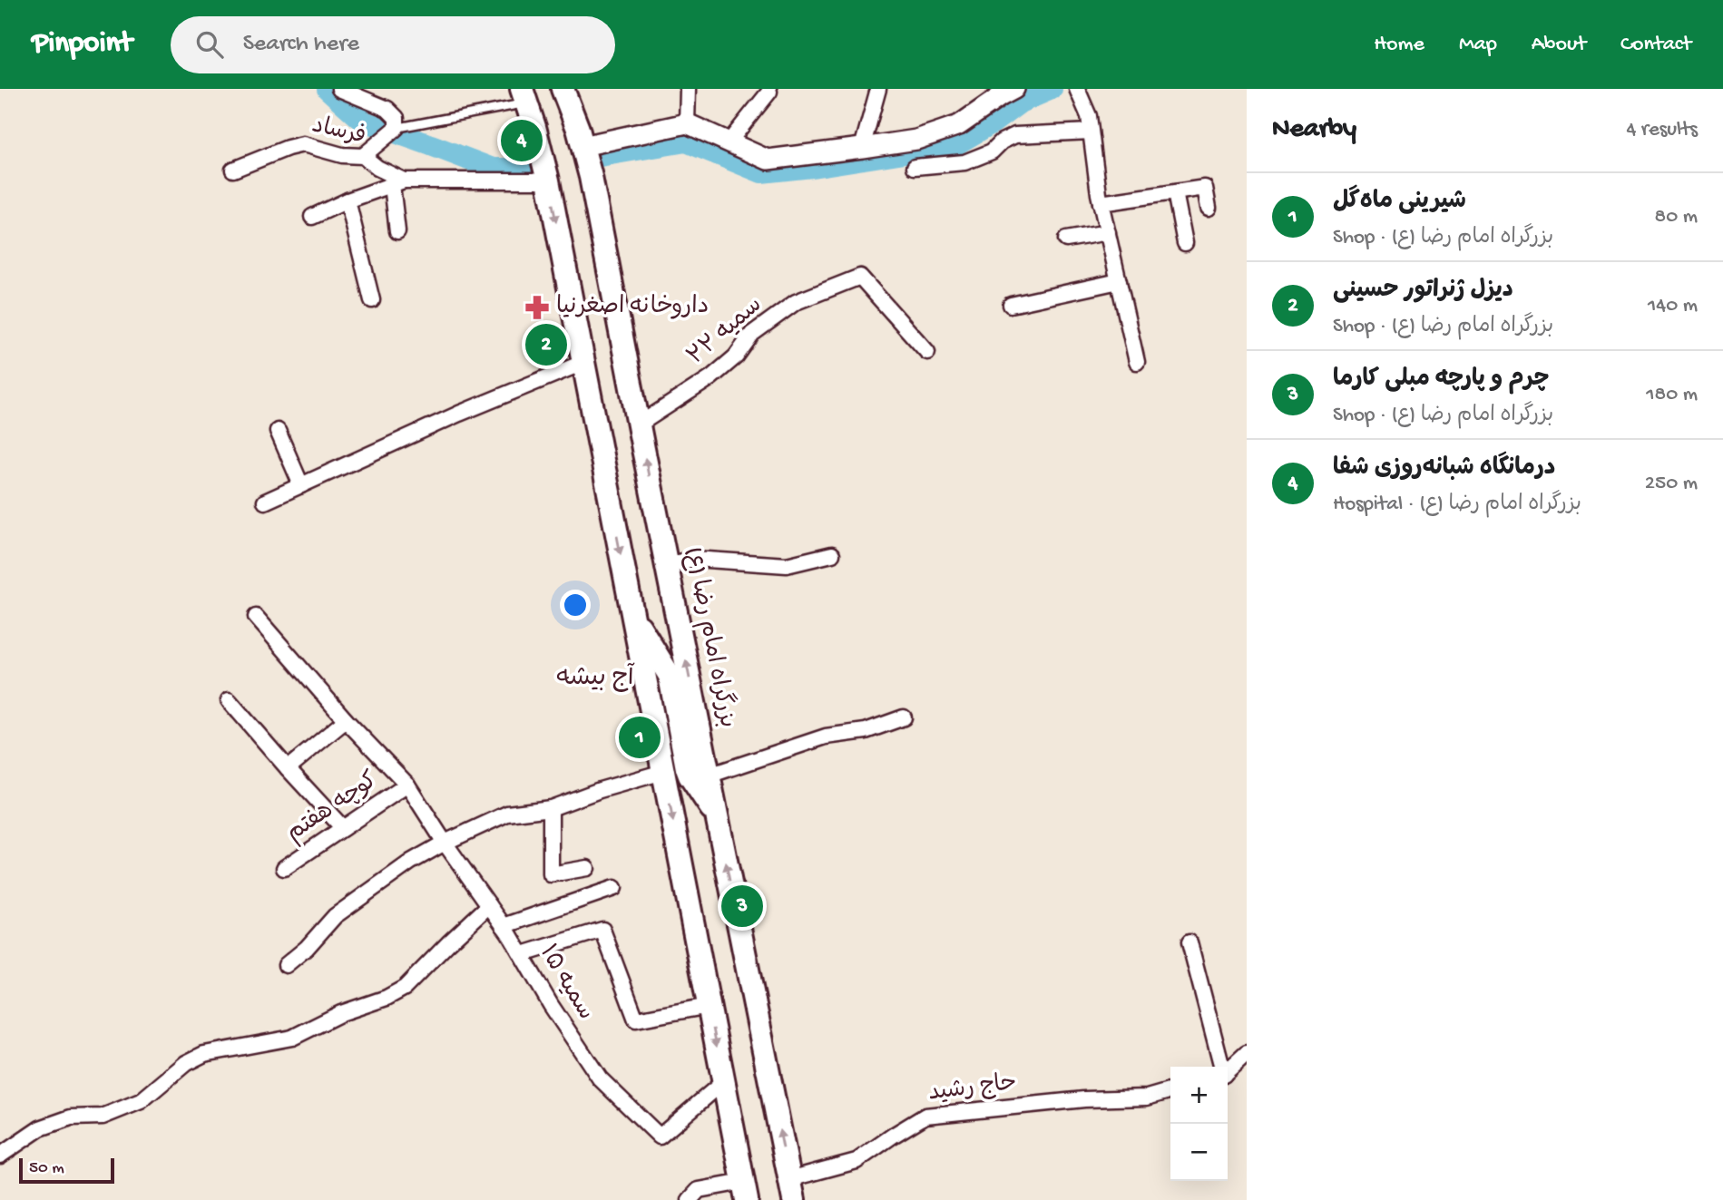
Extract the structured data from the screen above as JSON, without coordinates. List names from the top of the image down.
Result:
{
  "streets": {
    "highway": ["بزرگراه امام رضا (ع)"],
    "street": [
      "فرساد",
      "سمیه ۲۲",
      "کوچه هفتم",
      "سمیه ۱۵",
      "حاج رشید"
    ]
  },
  "crossings": [
    ["سمیه ۲۲", "بزرگراه امام رضا (ع)"],
    ["بزرگراه امام رضا (ع)", "حاج رشید"],
    ["کوچه هفتم", "سمیه ۱۵"]
  ],
  "districts": ["آج بیشه"],
  "places": {
    "pharmacy": ["داروخانه اصغرنیا"]
  },
  "scale_bar": "50 m",
  "page": {
    "header": "Pinpoint",
    "search": "Search here",
    "nav": [
      "Home",
      "Map",
      "About",
      "Contact"
    ],
    "heading": ["Nearby", "4 results"],
    "pins": [
      "4",
      "2",
      "1",
      "3"
    ],
    "list": [
      {
        "mark": "1",
        "name": "شیرینی ماه‌گل",
        "note": "Shop · بزرگراه امام رضا (ع)",
        "value": "80 m"
      },
      {
        "mark": "2",
        "name": "دیزل ژنراتور حسینی",
        "note": "Shop · بزرگراه امام رضا (ع)",
        "value": "140 m"
      },
      {
        "mark": "3",
        "name": "چرم و پارچه مبلی کارما",
        "note": "Shop · بزرگراه امام رضا (ع)",
        "value": "180 m"
      },
      {
        "mark": "4",
        "name": "درمانگاه شبانه‌روزی شفا",
        "note": "Hospital · بزرگراه امام رضا (ع)",
        "value": "250 m"
      }
    ],
    "map_buttons": ["+", "−"],
    "scale": "50 m"
  }
}
